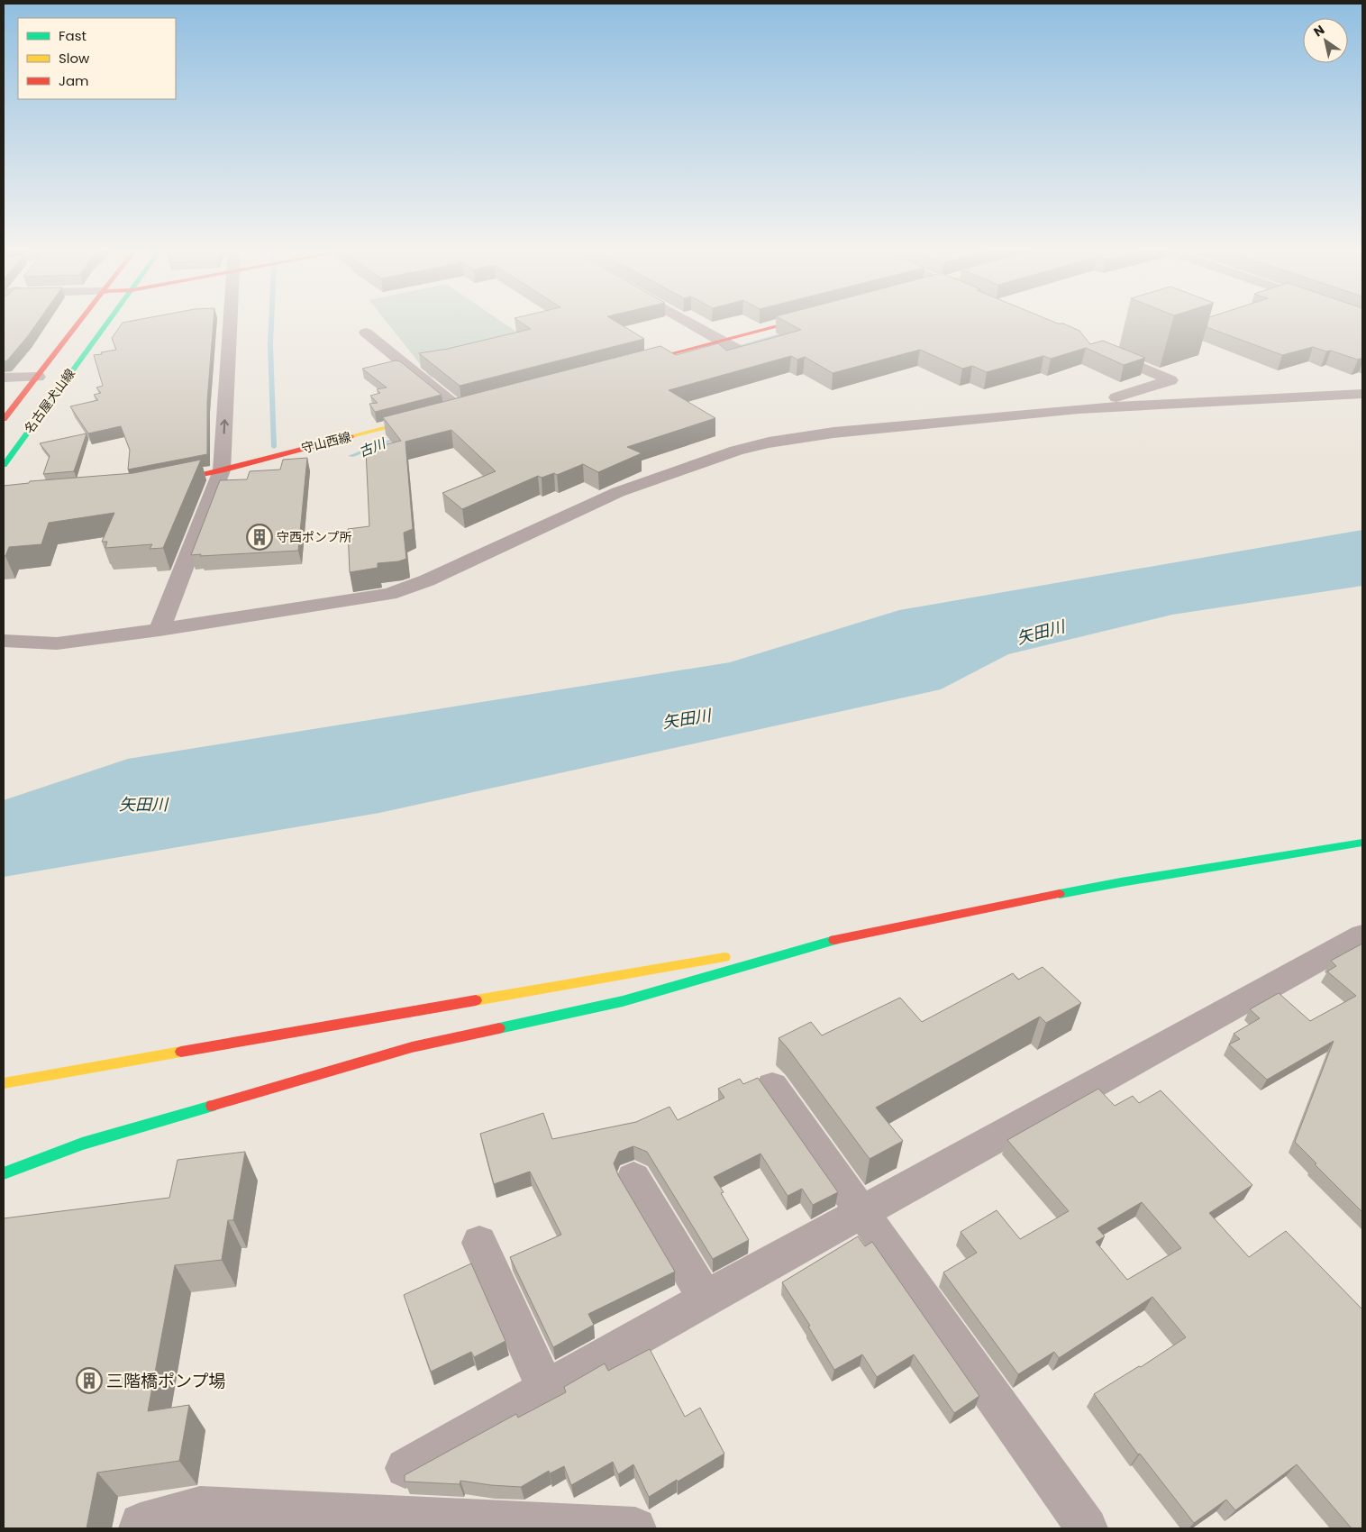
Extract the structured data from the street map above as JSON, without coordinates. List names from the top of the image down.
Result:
{
  "streets": {
    "main road": ["名古屋犬山線", "守山西線"]
  },
  "water": ["古川", "矢田川"],
  "places": {
    "building": ["守西ポンプ所", "三階橋ポンプ場"]
  },
  "legend": ["Fast", "Slow", "Jam"],
  "north": "top left"
}
